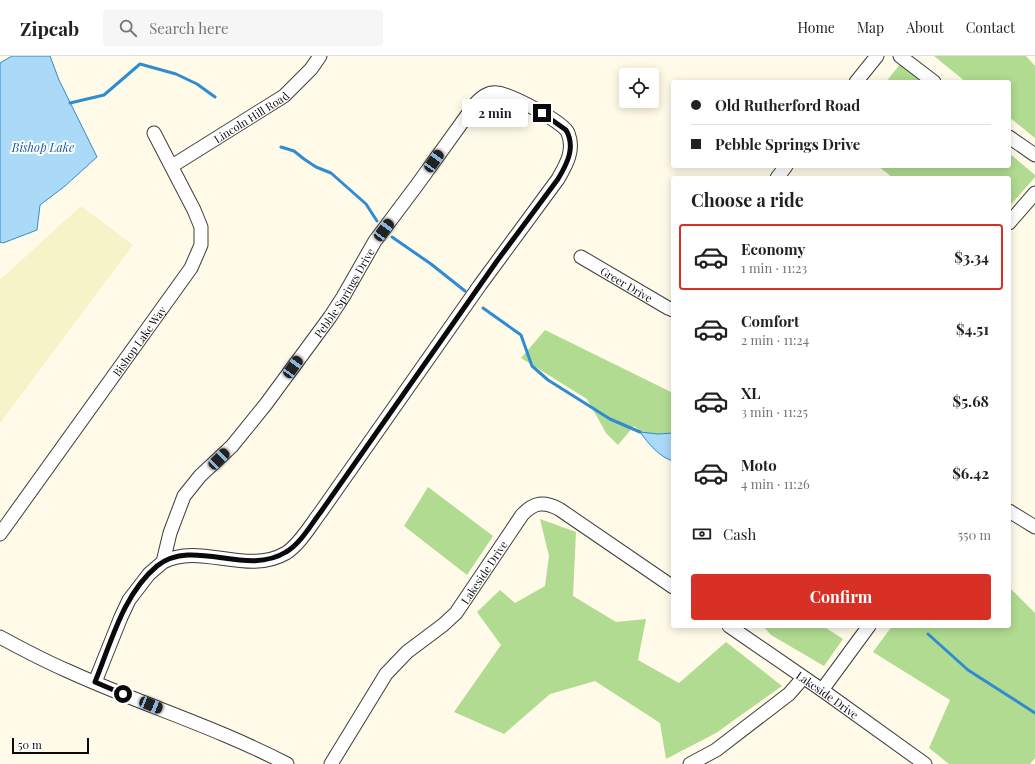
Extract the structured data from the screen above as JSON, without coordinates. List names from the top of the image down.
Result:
{
  "streets": {
    "street": [
      "Lincoln Hill Road",
      "Greer Drive",
      "Pebble Springs Drive",
      "Bishop Lake Way",
      "Lakeside Drive"
    ]
  },
  "crossings": [
    ["Lincoln Hill Road", "Bishop Lake Way"]
  ],
  "water": ["Bishop Lake"],
  "scale_bar": "50 m",
  "page": {
    "header": "Zipcab",
    "search": "Search here",
    "nav": [
      "Home",
      "Map",
      "About",
      "Contact"
    ],
    "banner": ["Old Rutherford Road", "Pebble Springs Drive"],
    "bubble": "2 min",
    "heading": "Choose a ride",
    "list": [
      {
        "name": "Economy",
        "note": "1 min · 11:23",
        "value": "$3.34"
      },
      {
        "name": "Comfort",
        "note": "2 min · 11:24",
        "value": "$4.51"
      },
      {
        "name": "XL",
        "note": "3 min · 11:25",
        "value": "$5.68"
      },
      {
        "name": "Moto",
        "note": "4 min · 11:26",
        "value": "$6.42"
      }
    ],
    "pay": ["Cash", "550 m"],
    "buttons": "Confirm",
    "scale": "50 m"
  }
}
